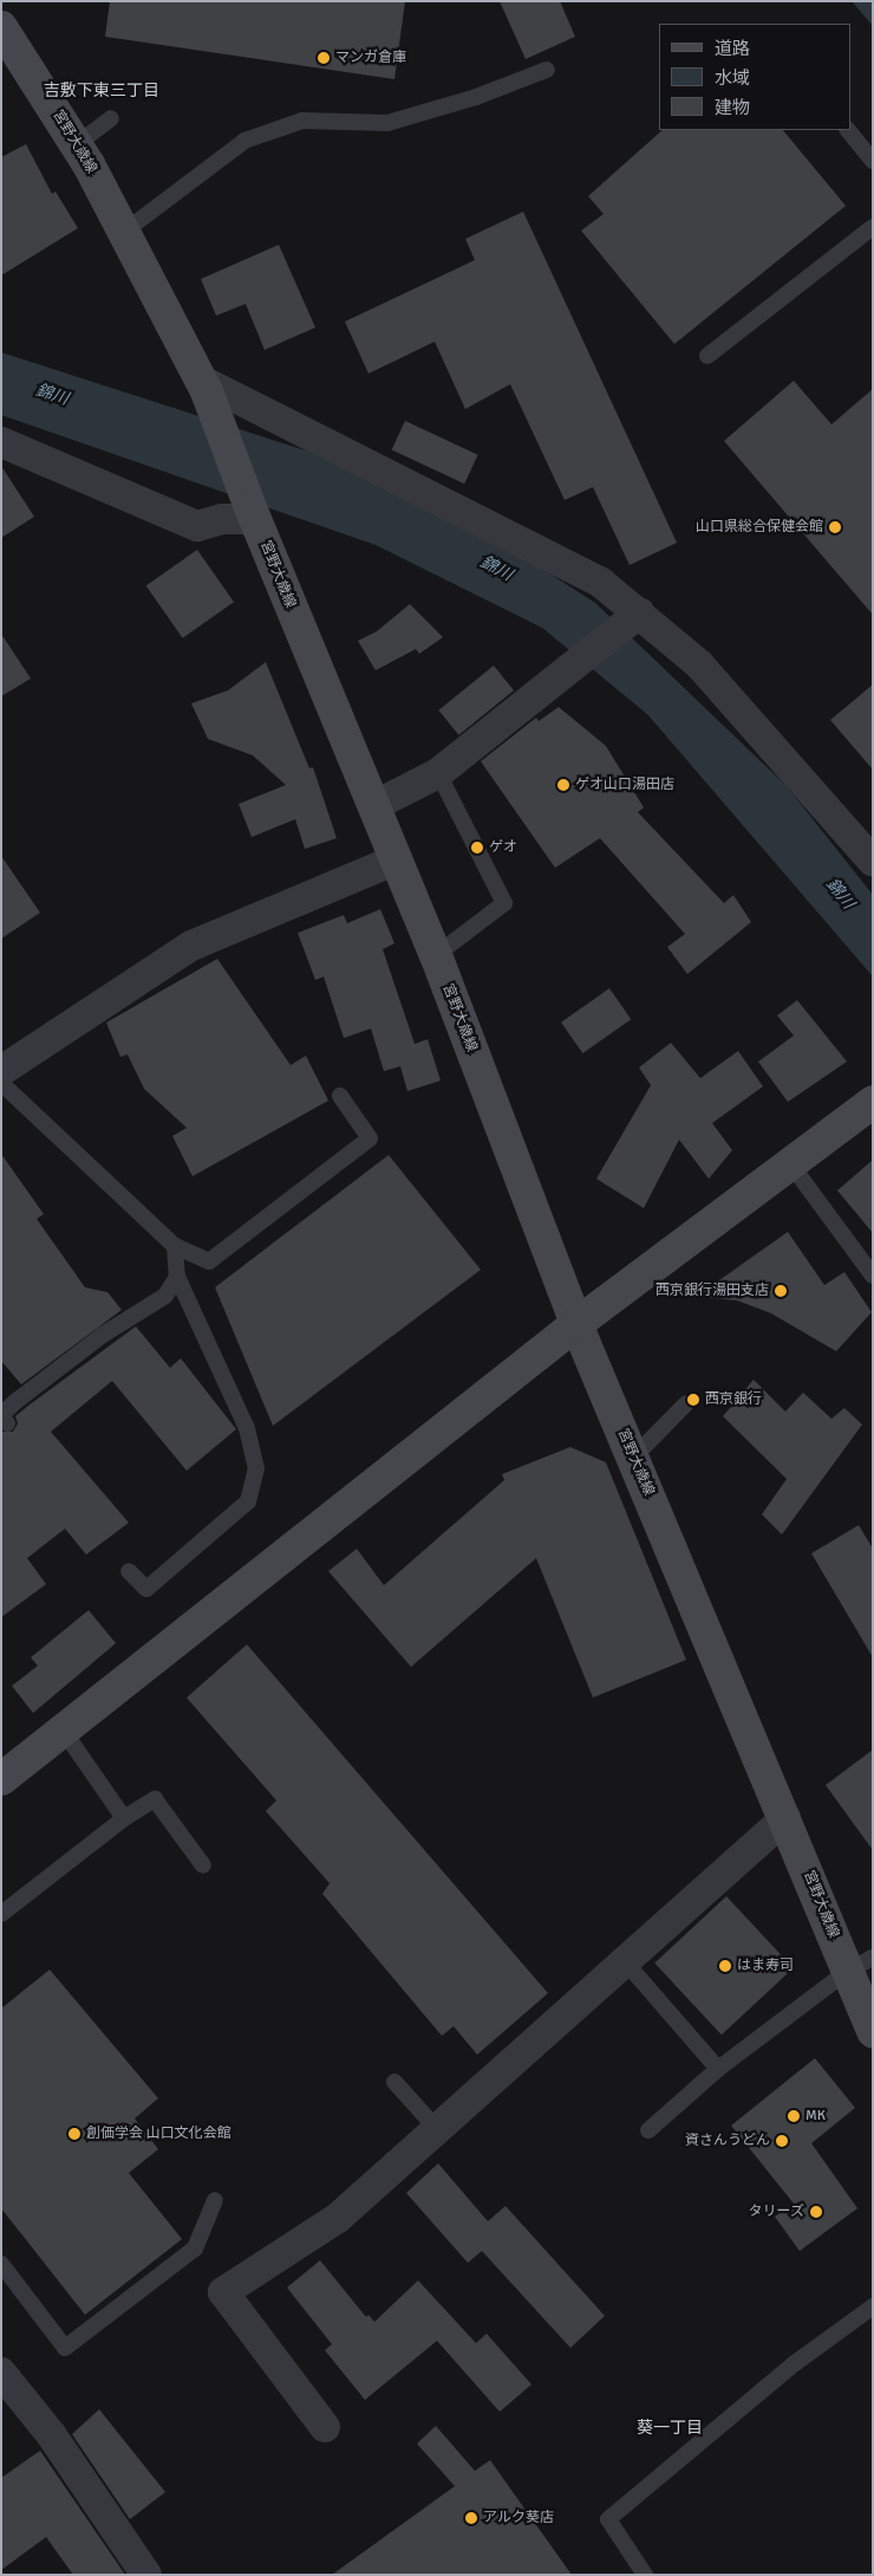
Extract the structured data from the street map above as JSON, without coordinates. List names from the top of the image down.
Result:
{
  "streets": {
    "main road": ["宮野大歳線"]
  },
  "districts": ["吉敷下東三丁目", "葵一丁目"],
  "water": ["錦川"],
  "places": [
    "マンガ倉庫",
    "山口県総合保健会館",
    "ゲオ山口湯田店",
    "ゲオ",
    "西京銀行湯田支店",
    "西京銀行",
    "はま寿司",
    "MK",
    "創価学会 山口文化会館",
    "資さんうどん",
    "タリーズ",
    "アルク葵店"
  ],
  "legend": ["道路", "水域", "建物"]
}
